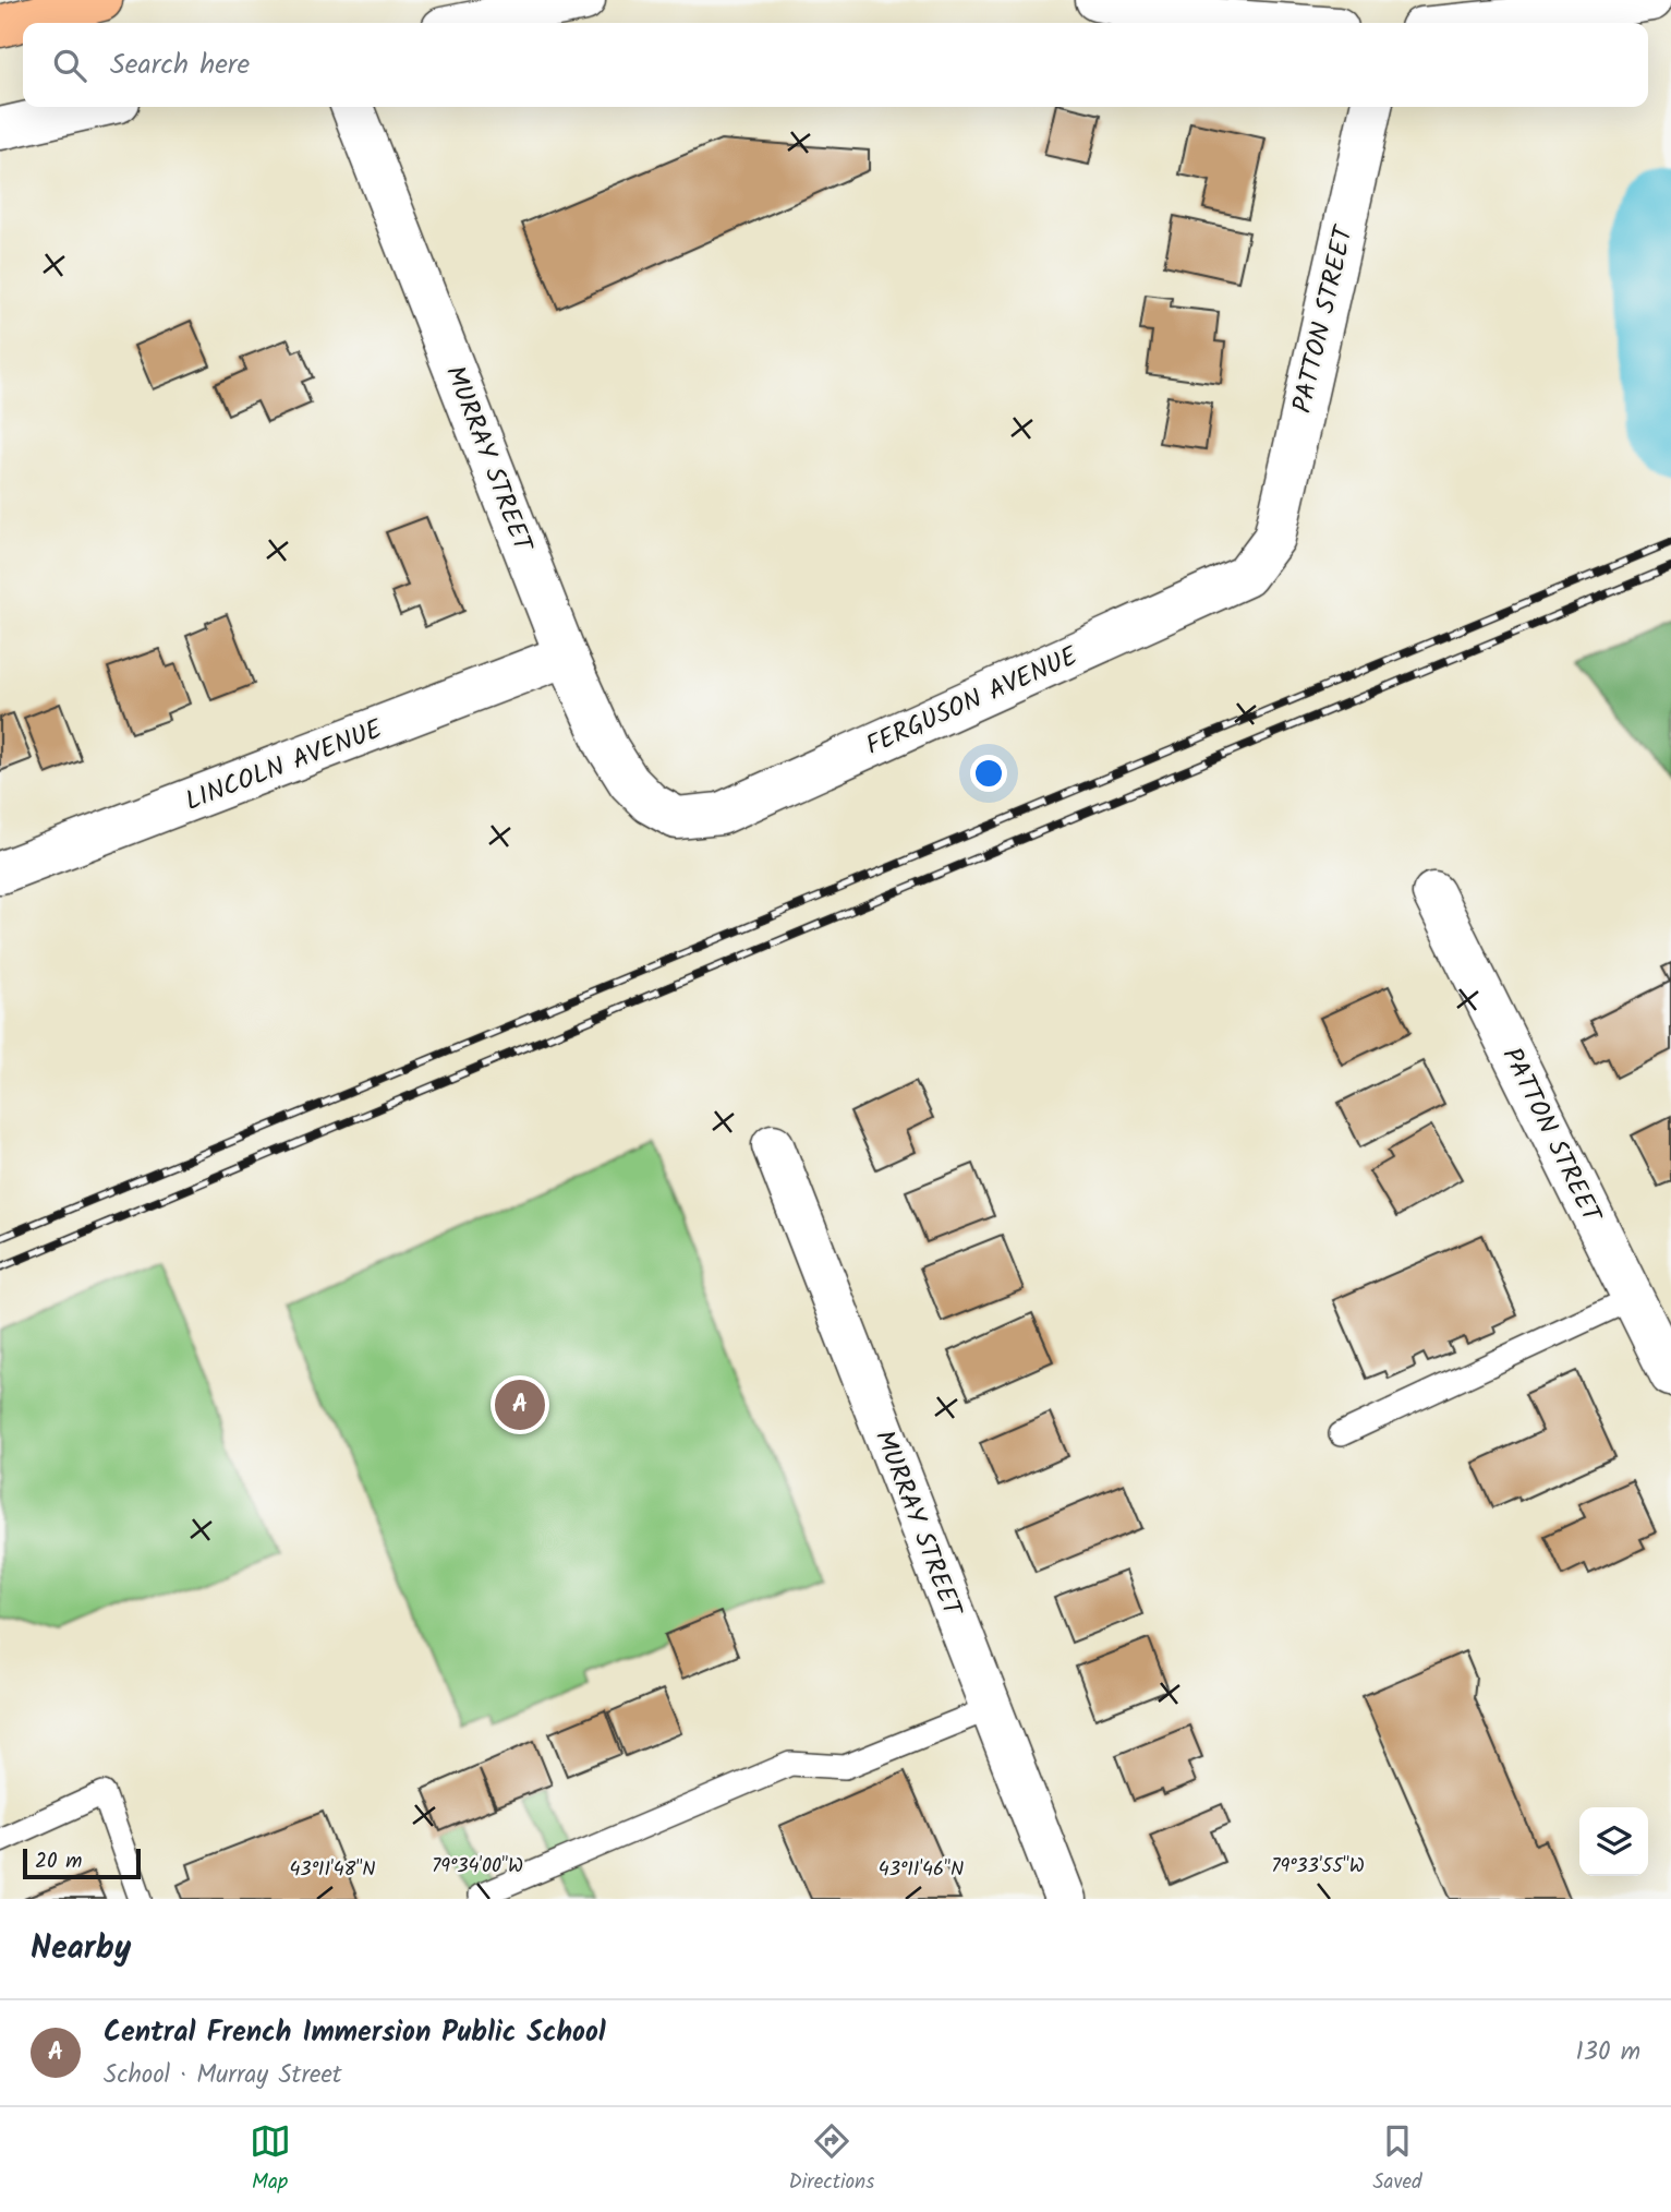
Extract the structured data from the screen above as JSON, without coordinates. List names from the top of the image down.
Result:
{
  "streets": {
    "street": [
      "PATTON STREET",
      "MURRAY STREET",
      "FERGUSON AVENUE",
      "LINCOLN AVENUE"
    ]
  },
  "crossings": [
    ["PATTON STREET", "FERGUSON AVENUE"],
    ["MURRAY STREET", "FERGUSON AVENUE"],
    ["MURRAY STREET", "LINCOLN AVENUE"]
  ],
  "scale_bar": "20 m",
  "page": {
    "search": "Search here",
    "pins": "A",
    "scale": "20 m",
    "heading": "Nearby",
    "list": [
      {
        "mark": "A",
        "name": "Central French Immersion Public School",
        "note": "School · Murray Street",
        "value": "130 m"
      }
    ],
    "nav": ["Map", "Directions", "Saved"]
  },
  "coordinates": [
    "79°34'00\"W",
    "79°33'55\"W",
    "43°11'48\"N",
    "43°11'46\"N"
  ]
}
